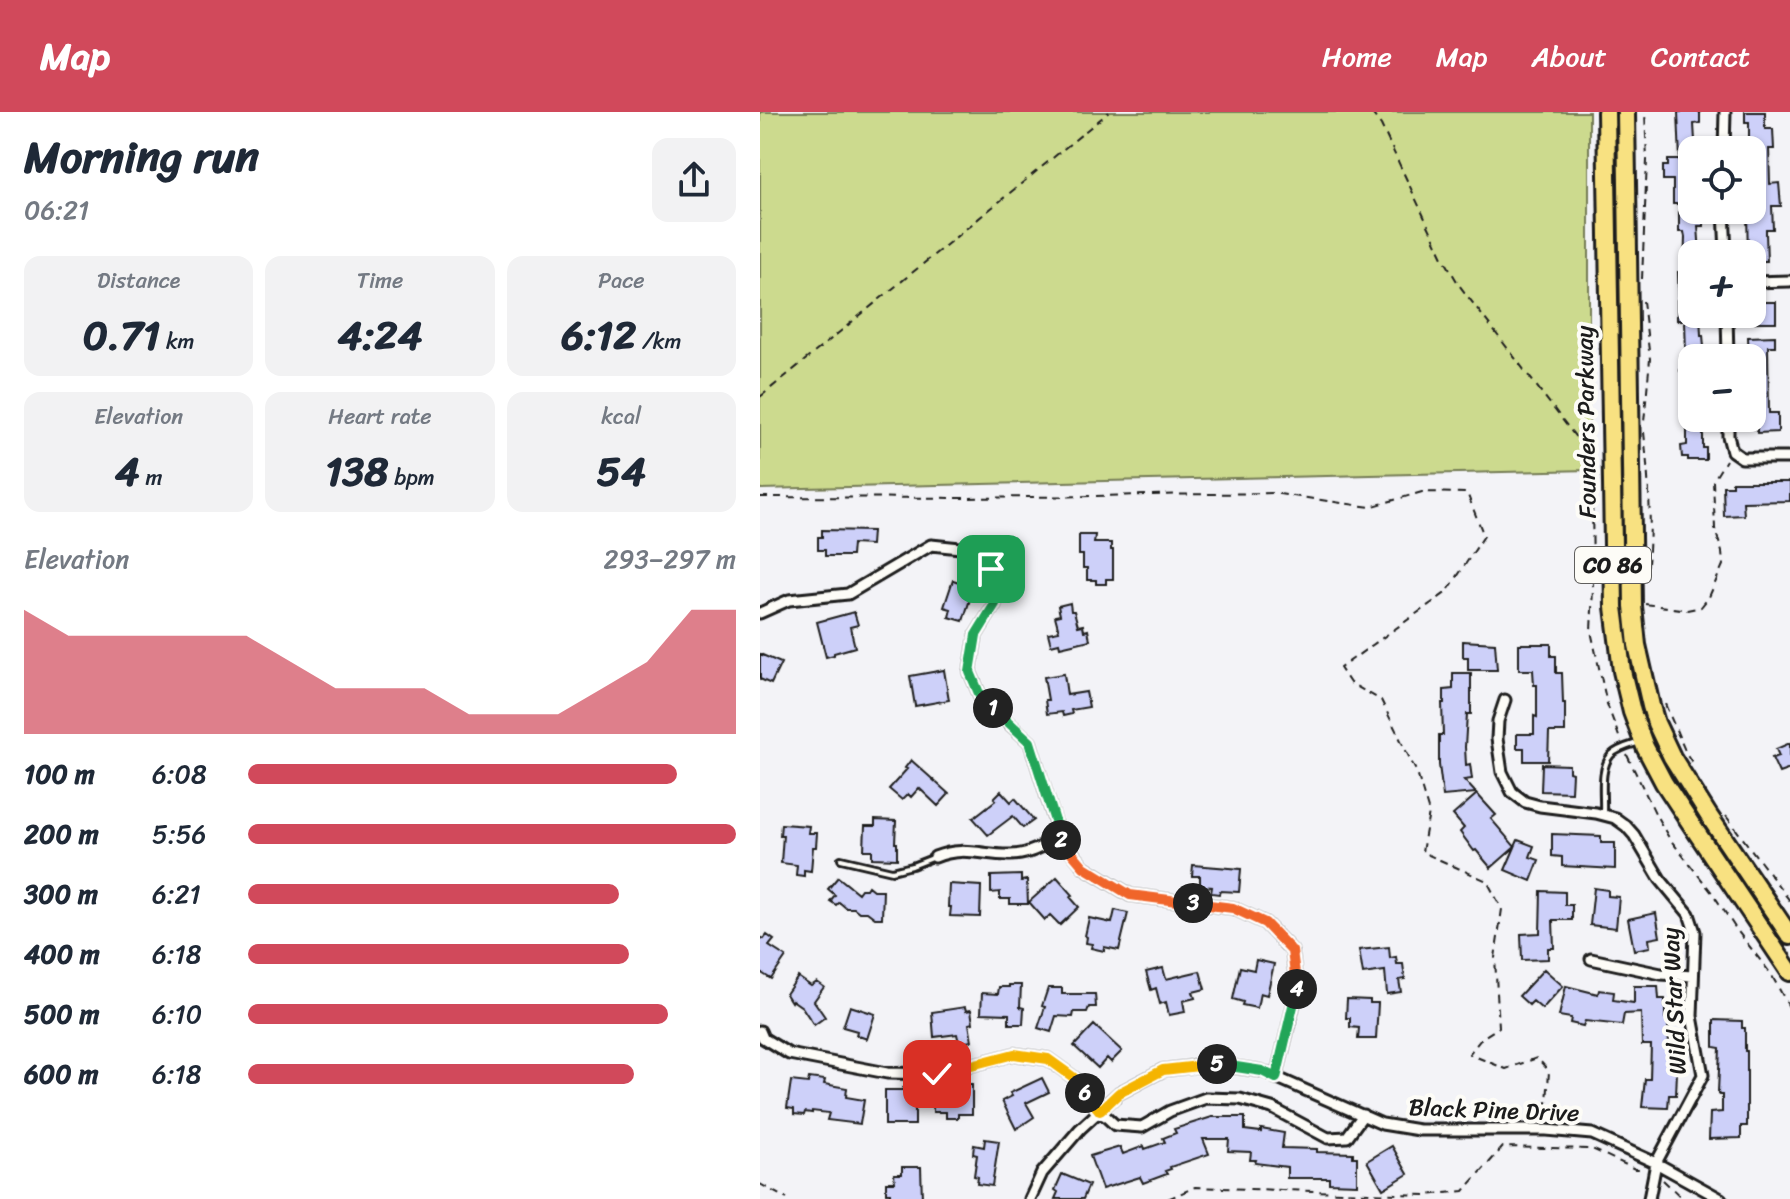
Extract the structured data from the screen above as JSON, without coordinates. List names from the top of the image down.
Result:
{
  "streets": {
    "highway": ["Founders Parkway", "CO 86"],
    "street": ["Wild Star Way", "Black Pine Drive"]
  },
  "crossings": [
    ["Wild Star Way", "Black Pine Drive"]
  ],
  "page": {
    "header": "Map",
    "nav": [
      "Home",
      "Map",
      "About",
      "Contact"
    ],
    "heading": ["Morning run", "06:21"],
    "map_buttons": ["+", "−"],
    "stats": [
      ["Distance", "0.71 km"],
      ["Time", "4:24"],
      ["Pace", "6:12 /km"],
      ["Elevation", "4 m"],
      ["Heart rate", "138 bpm"],
      ["kcal", "54"]
    ],
    "chart": ["Elevation", "293–297 m"],
    "pins": [
      "1",
      "2",
      "3",
      "4",
      "5",
      "6"
    ],
    "list": [
      {
        "name": "100 m",
        "note": "6:08"
      },
      {
        "name": "200 m",
        "note": "5:56"
      },
      {
        "name": "300 m",
        "note": "6:21"
      },
      {
        "name": "400 m",
        "note": "6:18"
      },
      {
        "name": "500 m",
        "note": "6:10"
      },
      {
        "name": "600 m",
        "note": "6:18"
      }
    ]
  }
}
